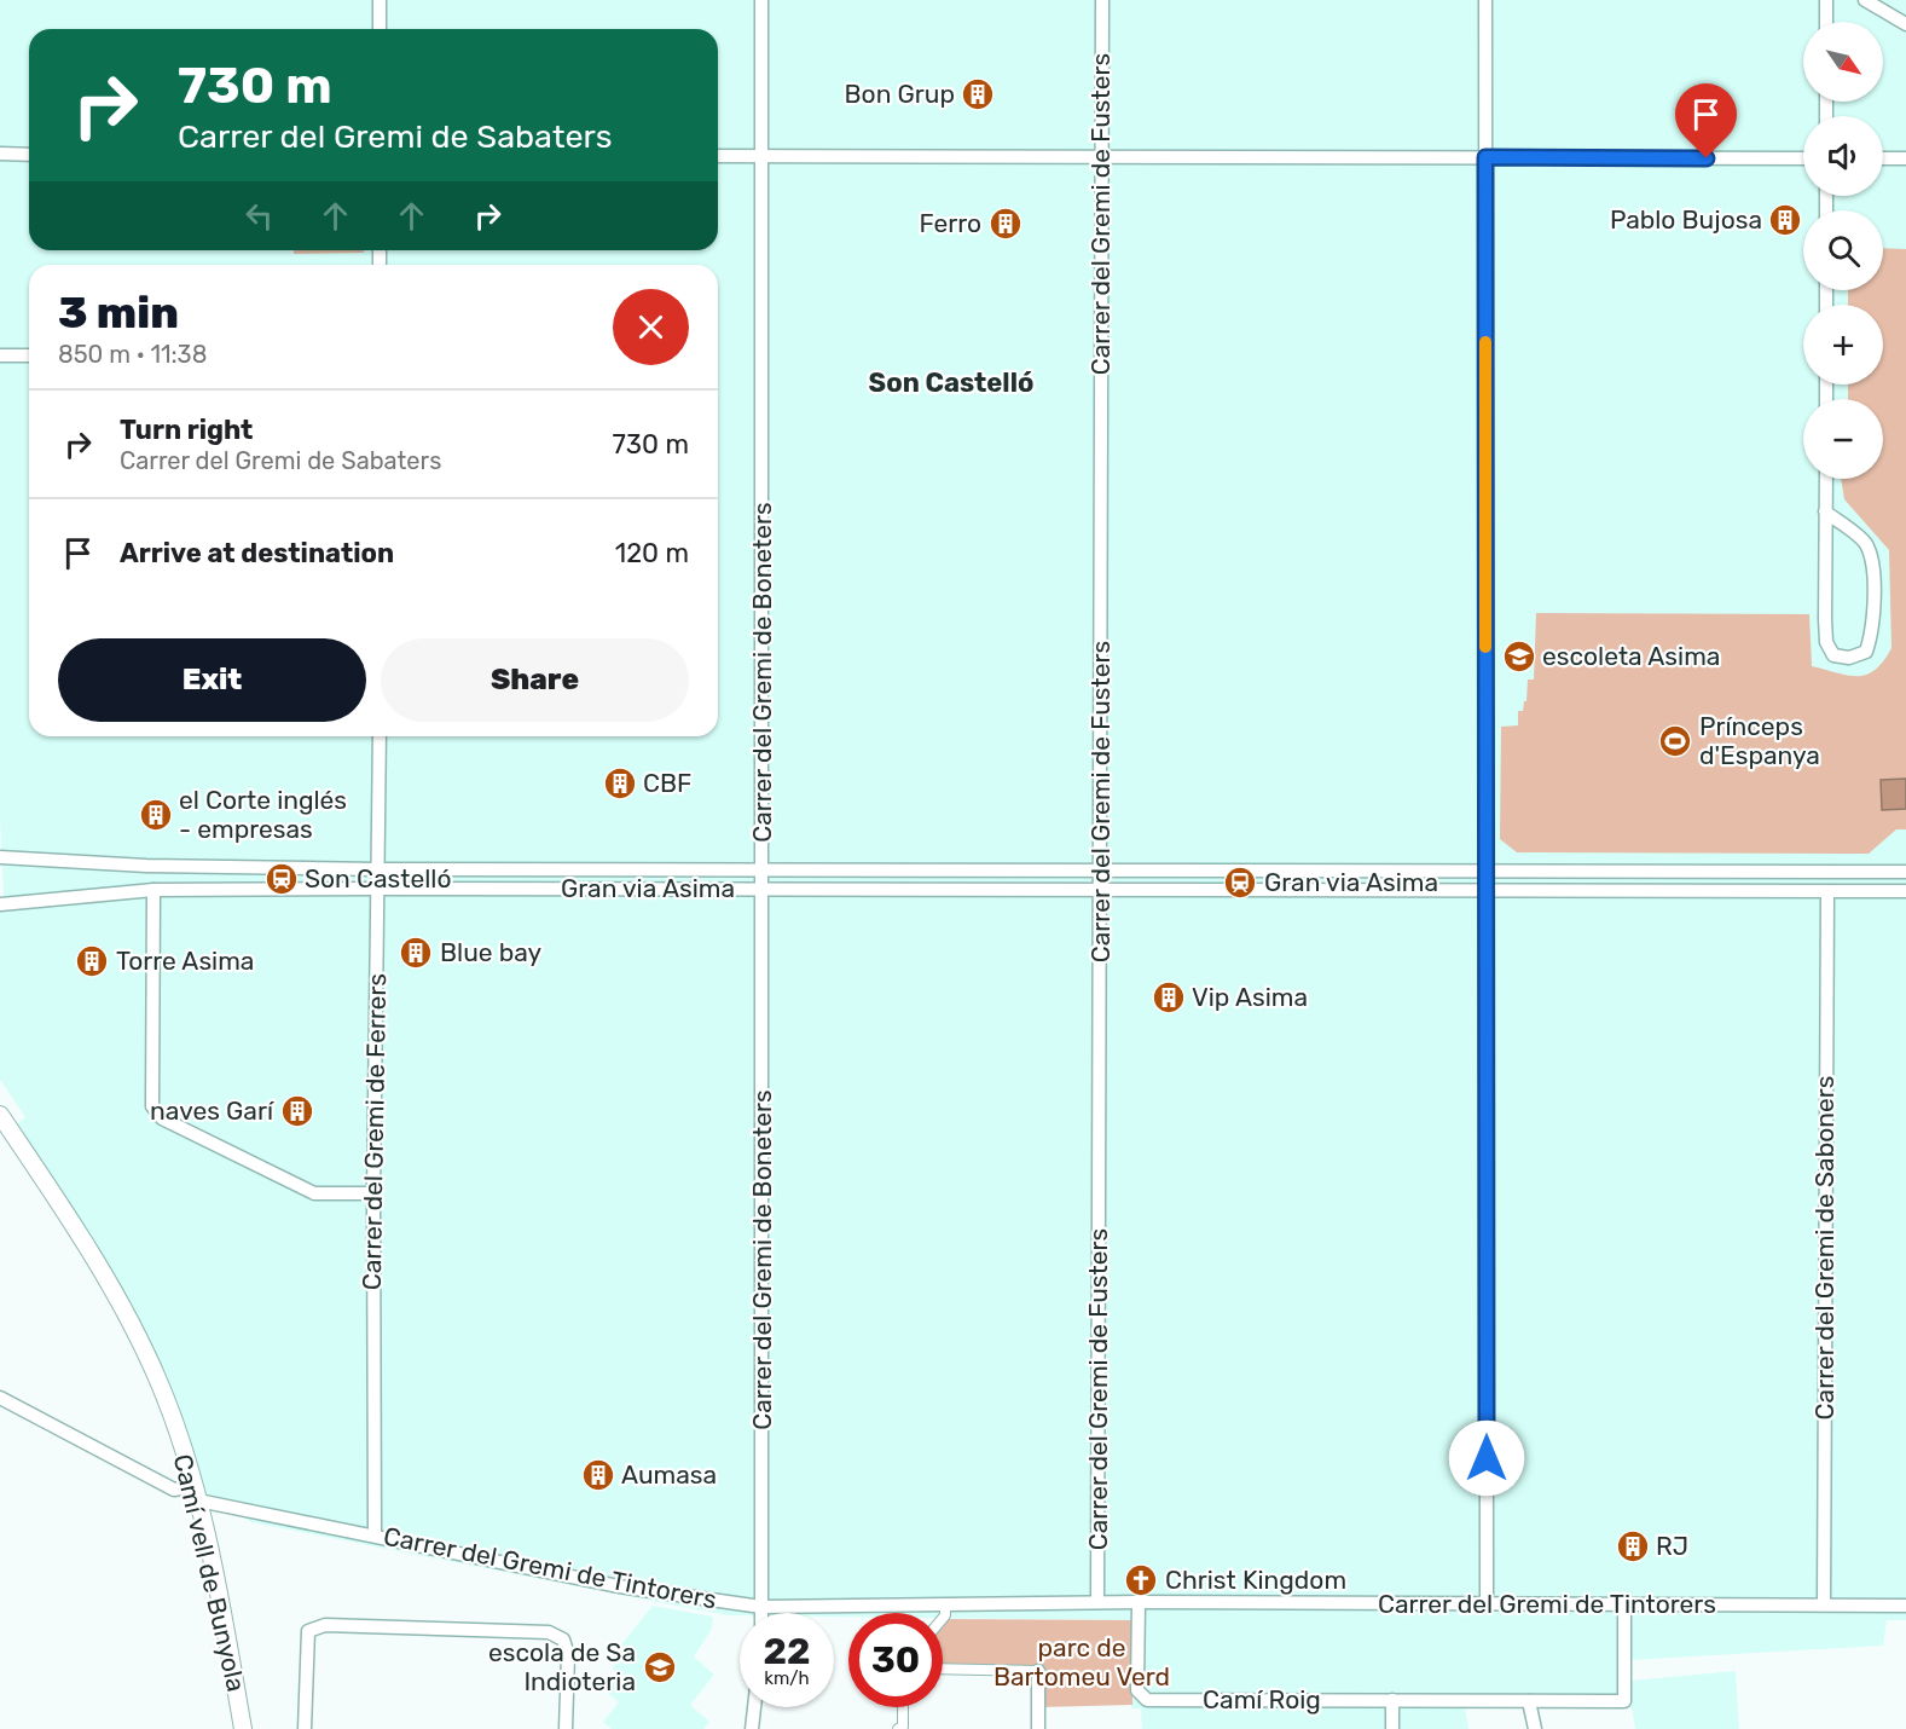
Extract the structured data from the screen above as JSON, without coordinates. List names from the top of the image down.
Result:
{
  "streets": {
    "main road": ["Camí vell de Bunyola"],
    "street": [
      "Carrer del Gremi de Fusters",
      "Carrer del Gremi de Boneters",
      "Gran via Asima",
      "Carrer del Gremi de Ferrers",
      "Carrer del Gremi de Saboners",
      "Carrer del Gremi de Tintorers",
      "Camí Roig"
    ]
  },
  "crossings": [
    ["Carrer del Gremi de Fusters", "Gran via Asima"],
    ["Carrer del Gremi de Fusters", "Carrer del Gremi de Tintorers"],
    ["Carrer del Gremi de Boneters", "Gran via Asima"],
    ["Carrer del Gremi de Boneters", "Carrer del Gremi de Tintorers"],
    ["Gran via Asima", "Carrer del Gremi de Ferrers"],
    ["Gran via Asima", "Carrer del Gremi de Saboners"],
    ["Carrer del Gremi de Ferrers", "Carrer del Gremi de Tintorers"],
    ["Carrer del Gremi de Saboners", "Carrer del Gremi de Tintorers"],
    ["Carrer del Gremi de Tintorers", "Camí vell de Bunyola"],
    ["Carrer del Gremi de Tintorers", "Camí Roig"]
  ],
  "districts": ["Son Castelló"],
  "parks": ["parc de Bartomeu Verd"],
  "places": {
    "building": [
      "Bon Grup",
      "Pablo Bujosa",
      "Ferro",
      "CBF",
      "el Corte inglés - empresas",
      "Blue bay",
      "Torre Asima",
      "Vip Asima",
      "naves Garí",
      "Aumasa",
      "RJ"
    ],
    "school or university": ["escoleta Asima", "escola de Sa Indioteria"],
    "sports": ["Prínceps d'Espanya"],
    "station": ["Son Castelló", "Gran via Asima"],
    "church": ["Christ Kingdom"]
  },
  "north": "bottom right",
  "page": {
    "map_buttons": ["+", "−"],
    "turn": ["730 m", "Carrer del Gremi de Sabaters"],
    "heading": ["3 min", "850 m · 11:38"],
    "list": [
      {
        "name": "Turn right",
        "note": "Carrer del Gremi de Sabaters",
        "value": "730 m"
      },
      {
        "name": "Arrive at destination",
        "value": "120 m"
      }
    ],
    "buttons": ["Exit", "Share"],
    "speed": "22 km/h",
    "limit": "30"
  }
}
